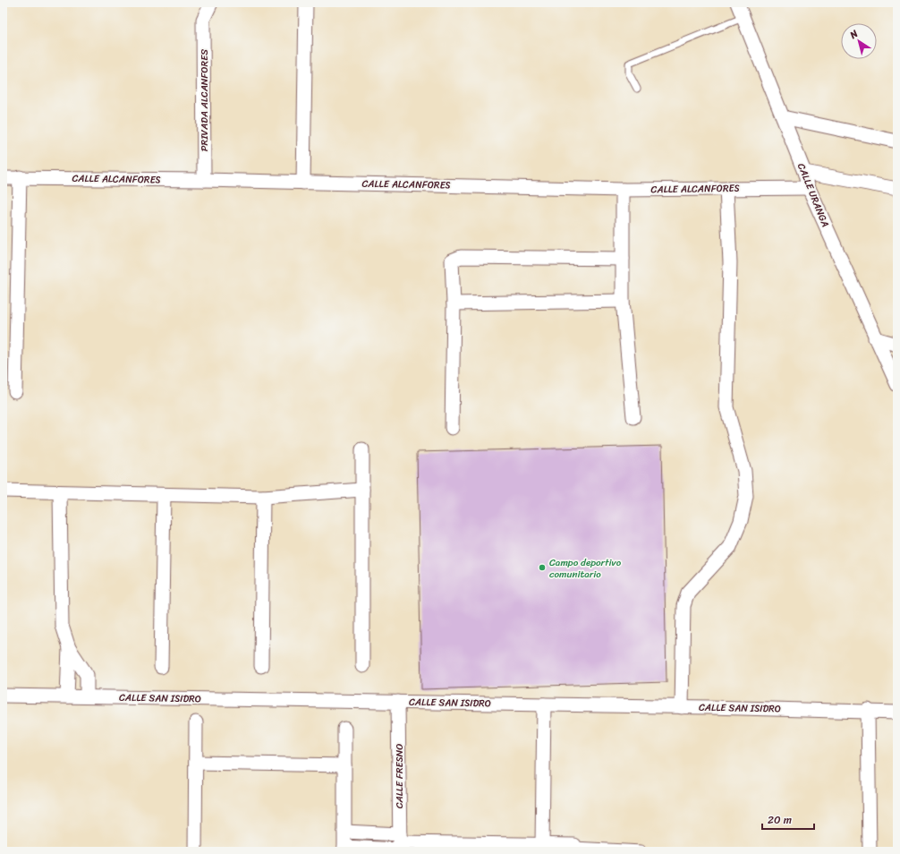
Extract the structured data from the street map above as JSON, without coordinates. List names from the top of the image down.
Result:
{
  "streets": {
    "street": [
      "PRIVADA ALCANFORES",
      "CALLE ALCANFORES",
      "CALLE URANGA",
      "CALLE SAN ISIDRO",
      "CALLE FRESNO"
    ]
  },
  "crossings": [
    ["PRIVADA ALCANFORES", "CALLE ALCANFORES"],
    ["CALLE ALCANFORES", "CALLE URANGA"],
    ["CALLE SAN ISIDRO", "CALLE FRESNO"]
  ],
  "places": ["Campo deportivo comunitario"],
  "scale_bar": "20 m",
  "north": "top left"
}
